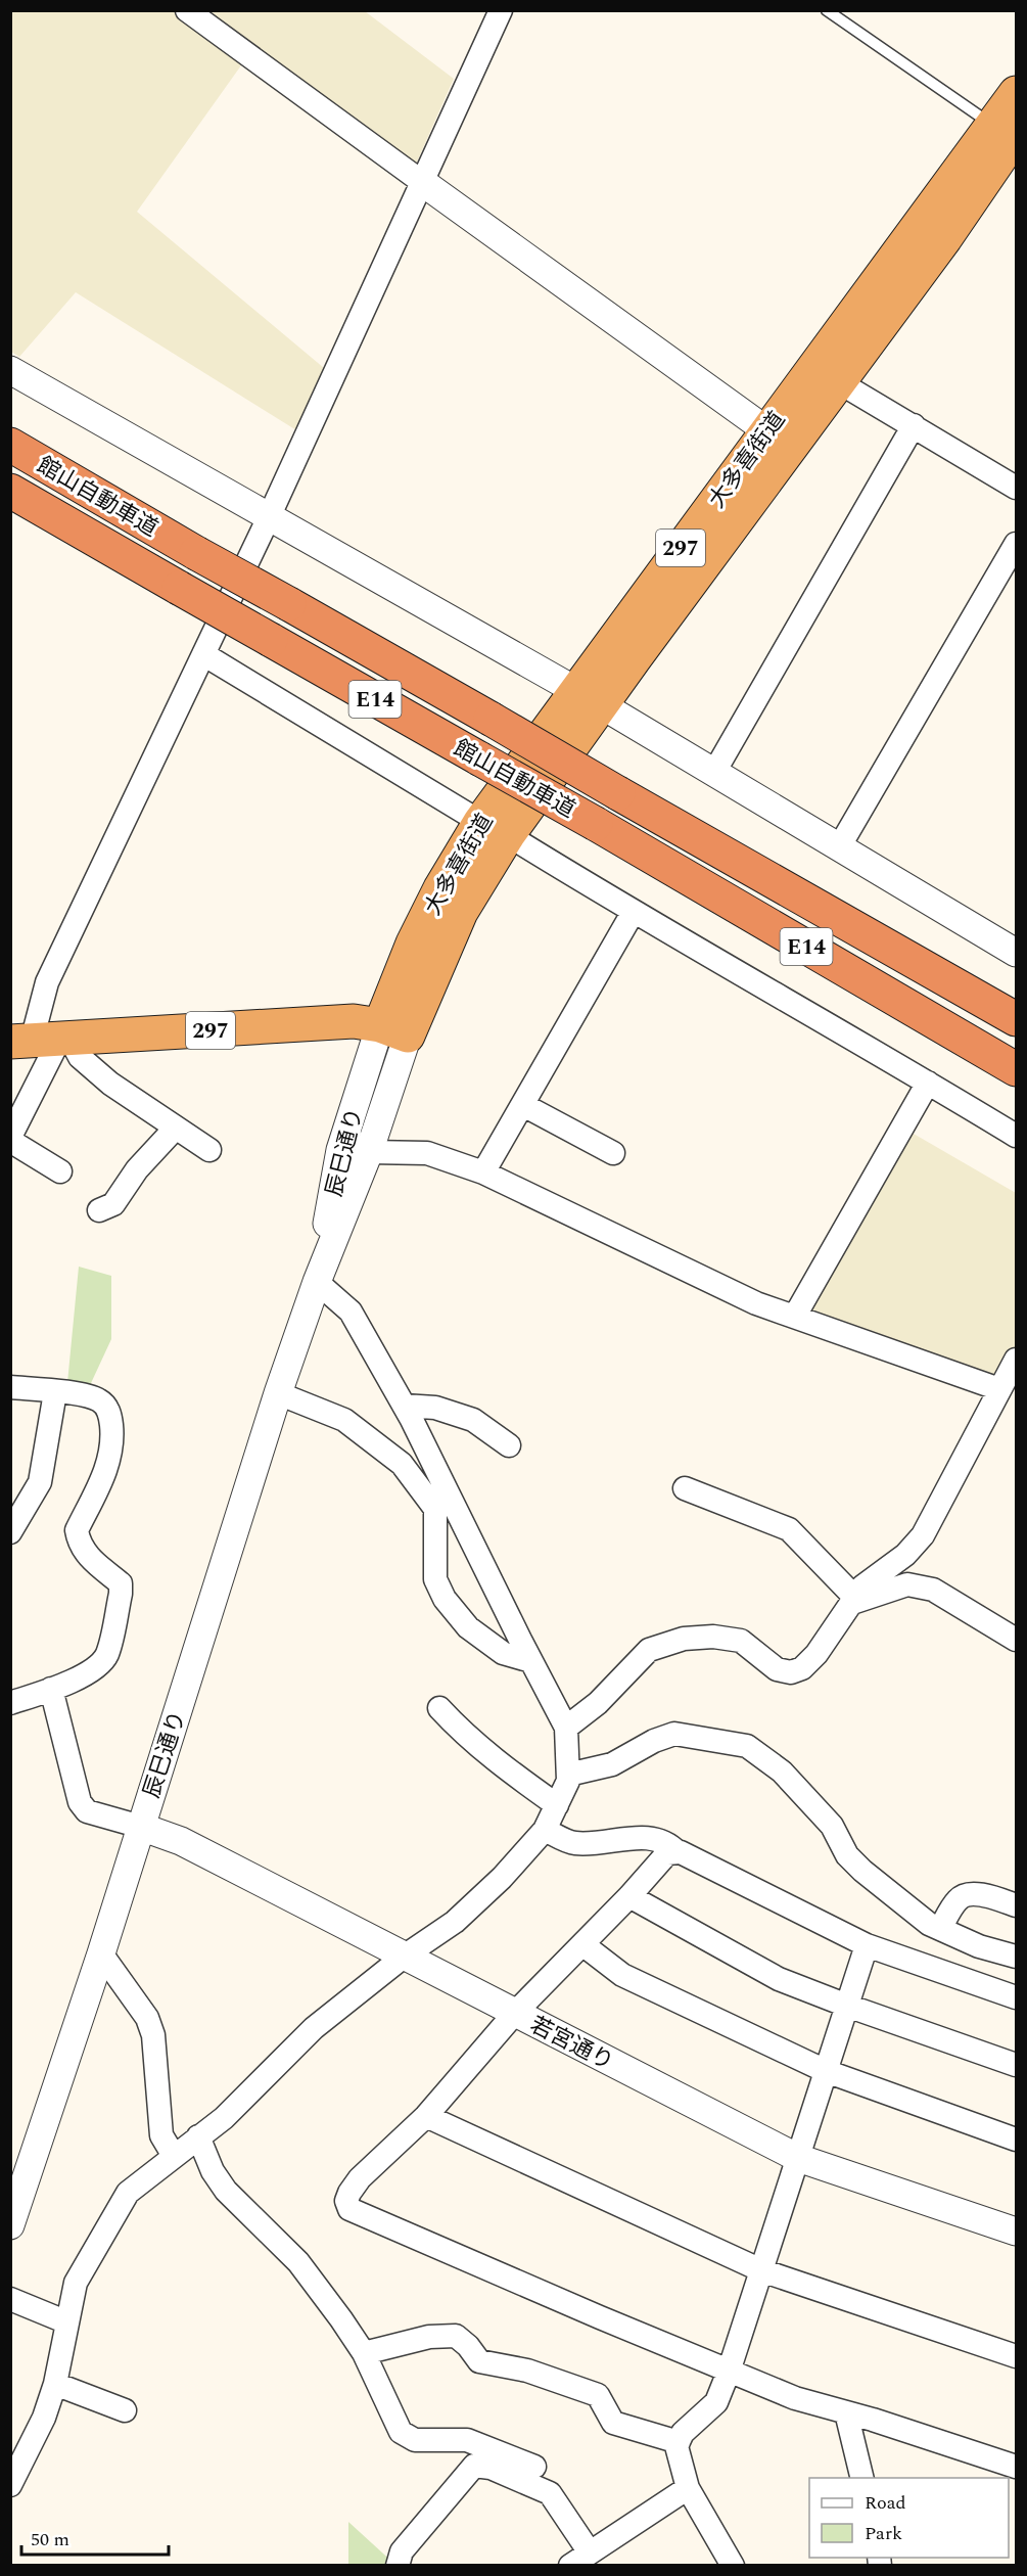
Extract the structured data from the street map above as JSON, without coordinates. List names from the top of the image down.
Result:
{
  "streets": {
    "highway": [
      "大多喜街道",
      "館山自動車道",
      "297",
      "E14"
    ],
    "street": ["辰巳通り", "若宮通り"]
  },
  "crossings": [
    ["大多喜街道", "297"],
    ["大多喜街道", "辰巳通り"],
    ["297", "辰巳通り"],
    ["辰巳通り", "若宮通り"]
  ],
  "legend": ["Road", "Park"],
  "scale_bar": "50 m"
}
